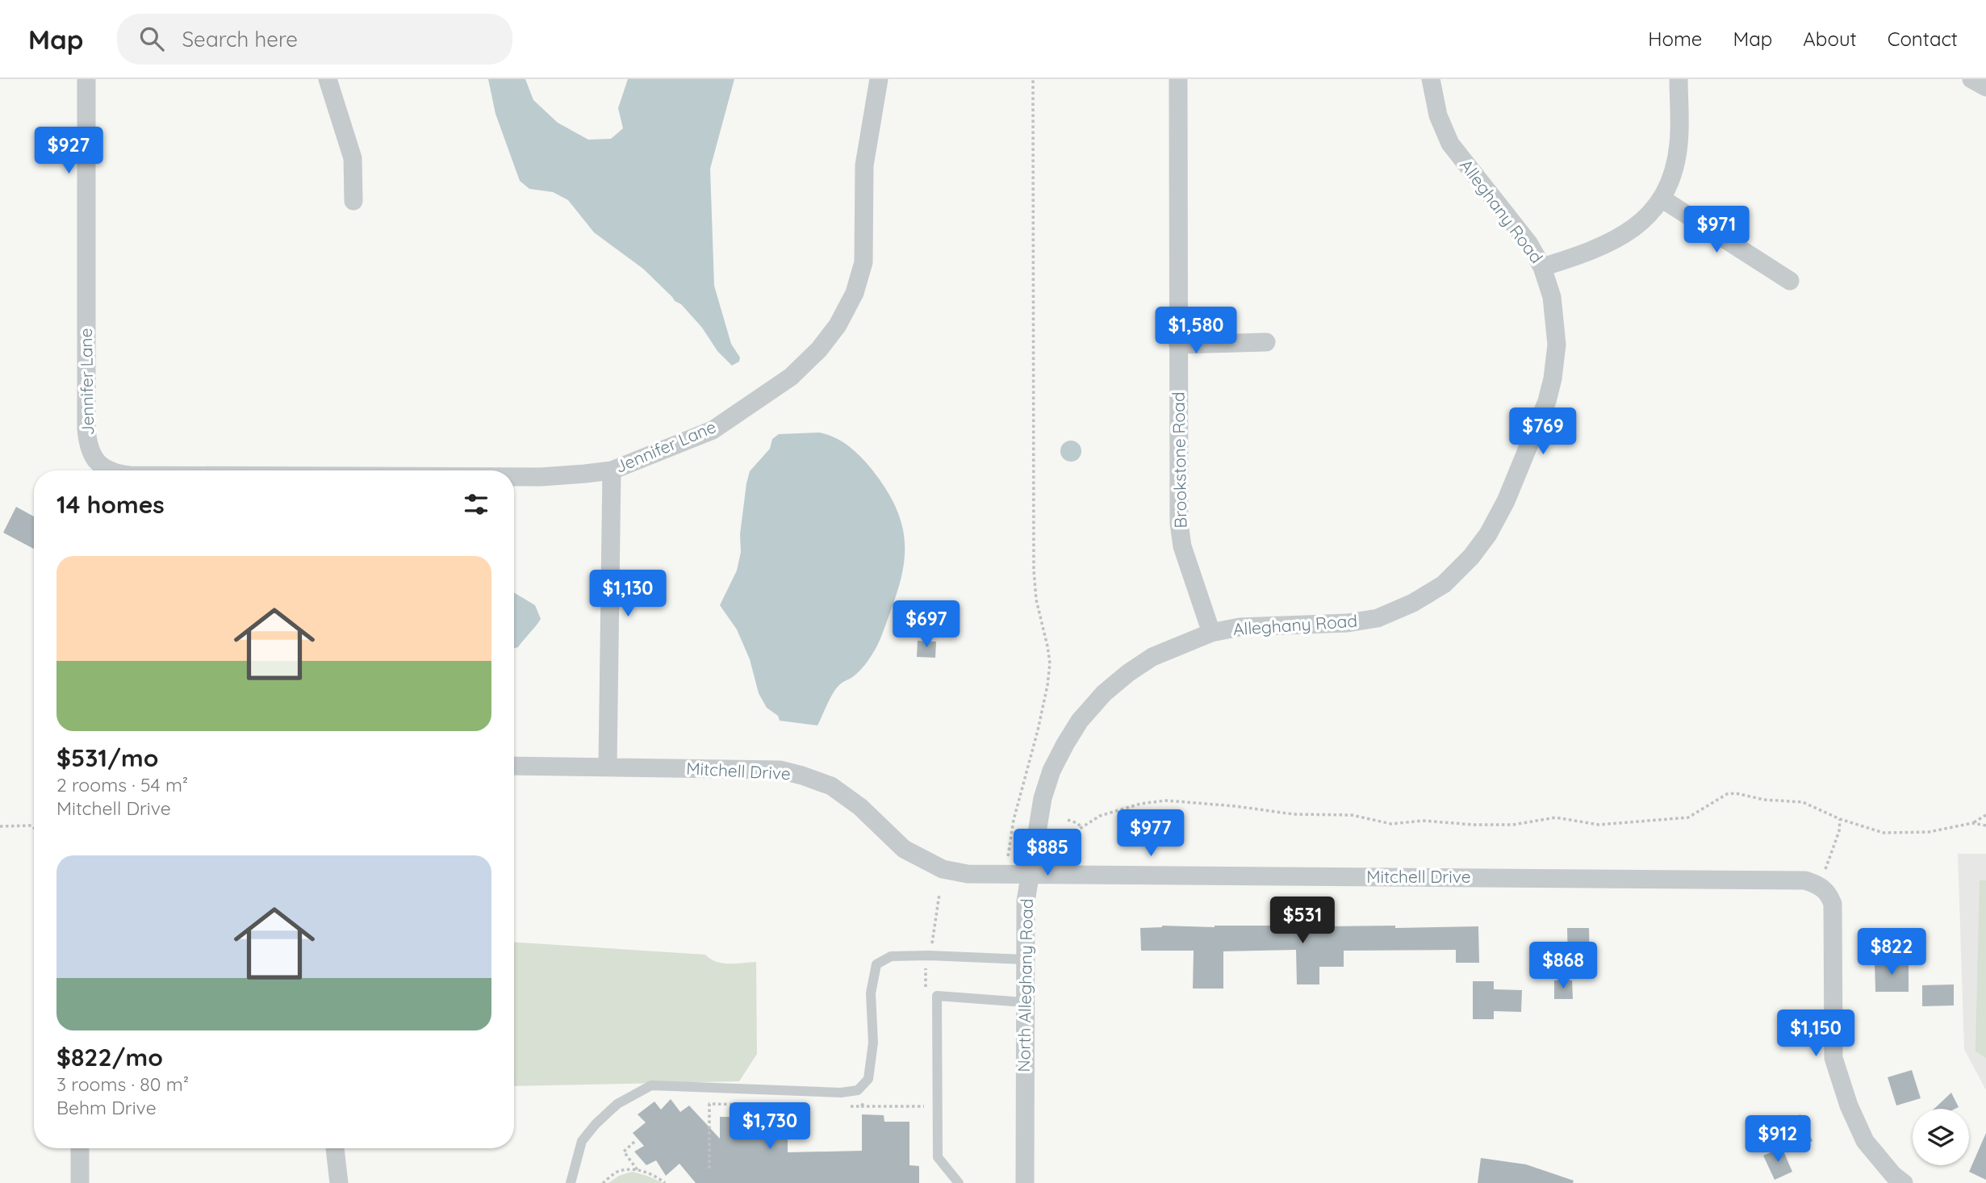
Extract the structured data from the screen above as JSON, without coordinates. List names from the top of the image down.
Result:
{
  "streets": {
    "street": [
      "Alleghany Road",
      "Jennifer Lane",
      "Brookstone Road",
      "Mitchell Drive",
      "North Alleghany Road"
    ]
  },
  "crossings": [
    ["Alleghany Road", "Brookstone Road"],
    ["Alleghany Road", "North Alleghany Road"],
    ["Brookstone Road", "North Alleghany Road"],
    ["Mitchell Drive", "North Alleghany Road"]
  ],
  "page": {
    "header": "Map",
    "search": "Search here",
    "nav": [
      "Home",
      "Map",
      "About",
      "Contact"
    ],
    "price": [
      "$927",
      "$971",
      "$1,580",
      "$769",
      "$1,130",
      "$697",
      "$977",
      "$885",
      "$531",
      "$822",
      "$868",
      "$1,150",
      "$1,730",
      "$912"
    ],
    "heading": "14 homes",
    "list": [
      {
        "name": "$531/mo",
        "note": "2 rooms · 54 m² · Mitchell Drive"
      },
      {
        "name": "$822/mo",
        "note": "3 rooms · 80 m² · Behm Drive"
      }
    ]
  }
}
